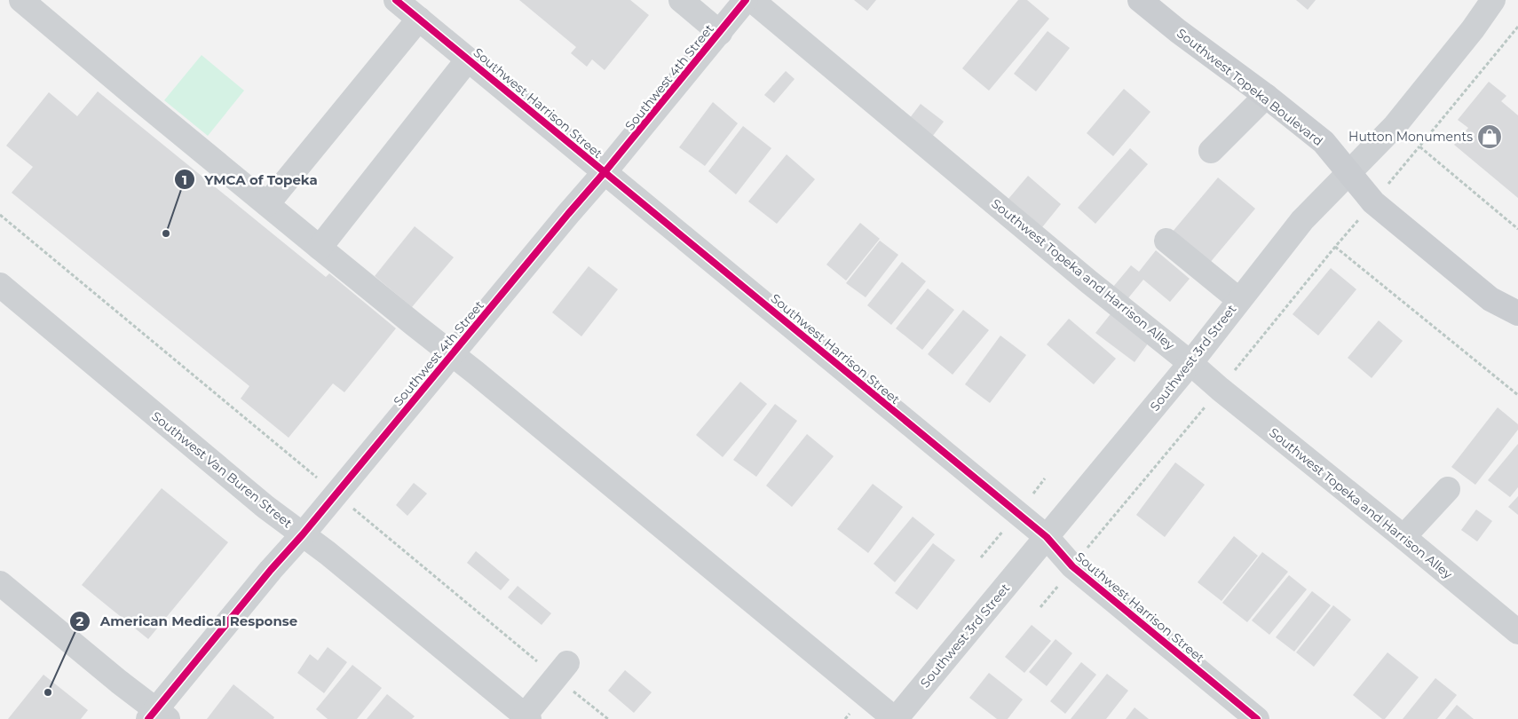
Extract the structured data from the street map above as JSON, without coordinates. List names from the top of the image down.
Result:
{
  "streets": {
    "main road": ["Southwest Topeka Boulevard"],
    "street": [
      "Southwest 4th Street",
      "Southwest Harrison Street",
      "Southwest Topeka and Harrison Alley",
      "Southwest 3rd Street",
      "Southwest Van Buren Street"
    ]
  },
  "crossings": [
    ["Southwest 4th Street", "Southwest Harrison Street"],
    ["Southwest 4th Street", "Southwest Van Buren Street"],
    ["Southwest Topeka Boulevard", "Southwest 3rd Street"],
    ["Southwest Harrison Street", "Southwest 3rd Street"],
    ["Southwest Topeka and Harrison Alley", "Southwest 3rd Street"]
  ],
  "places": {
    "shop": ["Hutton Monuments"],
    "other": ["YMCA of Topeka", "American Medical Response"]
  }
}
